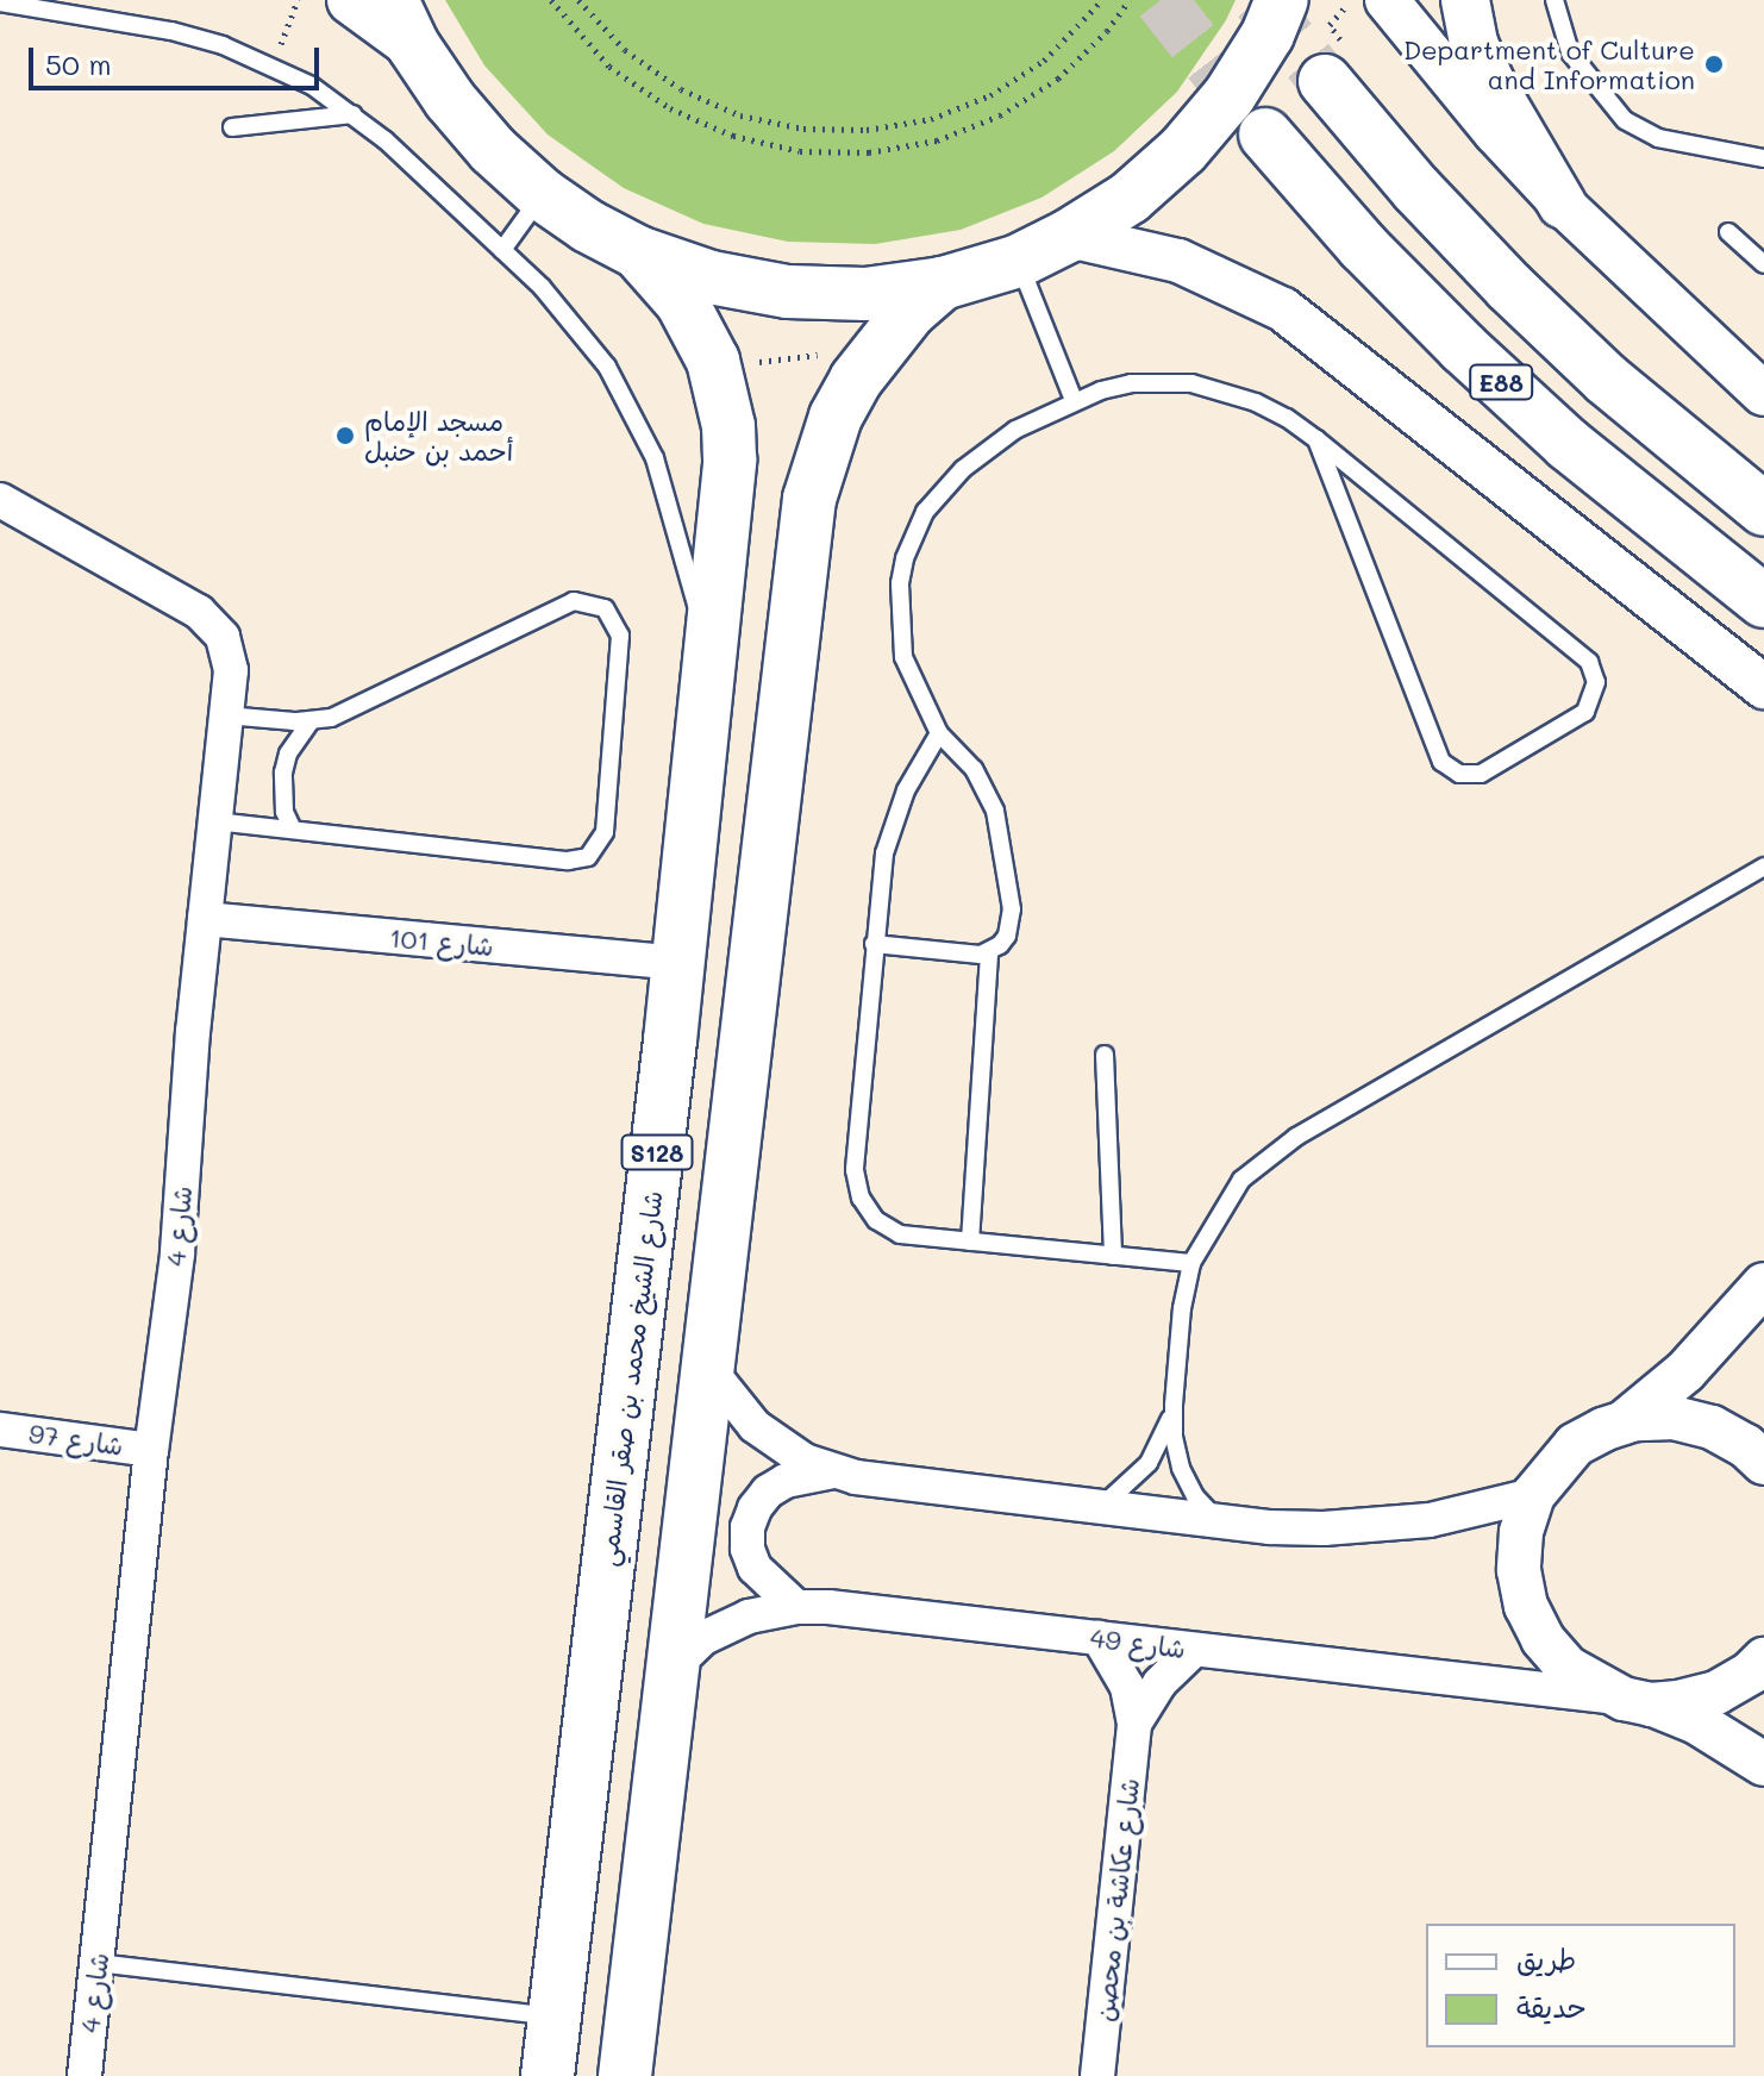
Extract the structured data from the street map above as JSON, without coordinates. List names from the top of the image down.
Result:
{
  "streets": {
    "main road": ["E88", "S128", "شارع الشيخ محمد بن صقر القاسمي"],
    "street": [
      "شارع 101",
      "شارع 4",
      "شارع 97",
      "شارع 49",
      "شارع عكاشة بن محصن"
    ]
  },
  "crossings": [
    ["شارع 101", "شارع 4"],
    ["شارع 101", "شارع الشيخ محمد بن صقر القاسمي"],
    ["S128", "شارع 49"],
    ["شارع 4", "شارع 97"],
    ["شارع 49", "شارع عكاشة بن محصن"]
  ],
  "places": ["Department of Culture and Information", "مسجد الإمام أحمد بن حنبل"],
  "legend": ["طريق", "حديقة"],
  "scale_bar": "50 m"
}
